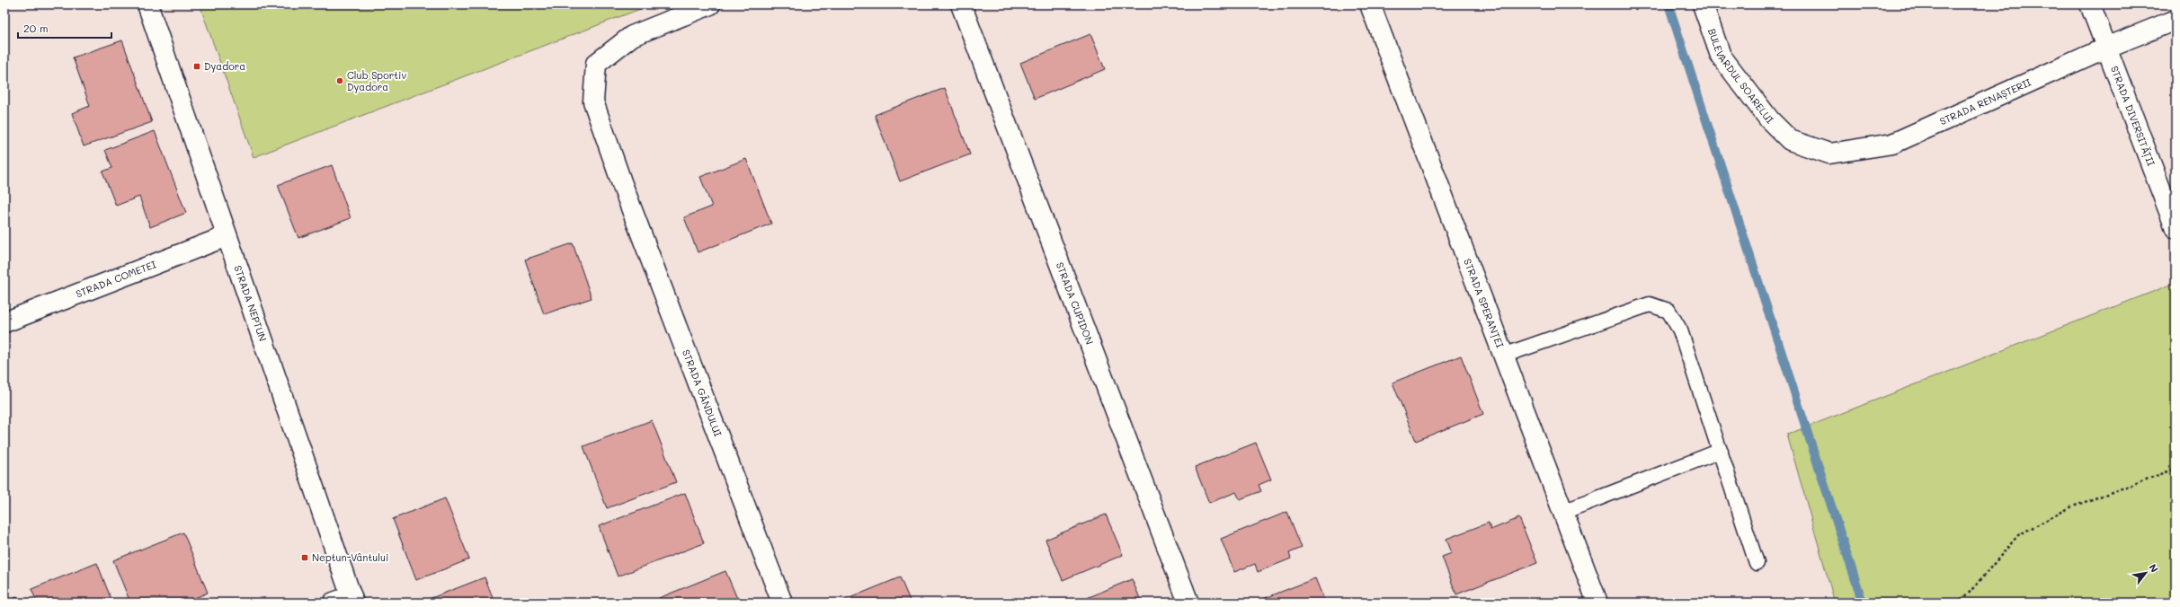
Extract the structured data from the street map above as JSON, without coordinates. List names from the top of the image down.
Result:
{
  "streets": {
    "street": [
      "BULEVARDUL SOARELUI",
      "STRADA RENAȘTERII",
      "STRADA DIVERSITĂȚII",
      "STRADA COMETEI",
      "STRADA NEPTUN",
      "STRADA CUPIDON",
      "STRADA SPERANȚEI",
      "STRADA GÂNDULUI"
    ]
  },
  "crossings": [
    ["BULEVARDUL SOARELUI", "STRADA RENAȘTERII"],
    ["STRADA RENAȘTERII", "STRADA DIVERSITĂȚII"],
    ["STRADA COMETEI", "STRADA NEPTUN"]
  ],
  "places": {
    "transit": ["Dyadora", "Neptun-Vântului"],
    "other": ["Club Sportiv Dyadora"]
  },
  "scale_bar": "20 m",
  "north": "top right"
}
